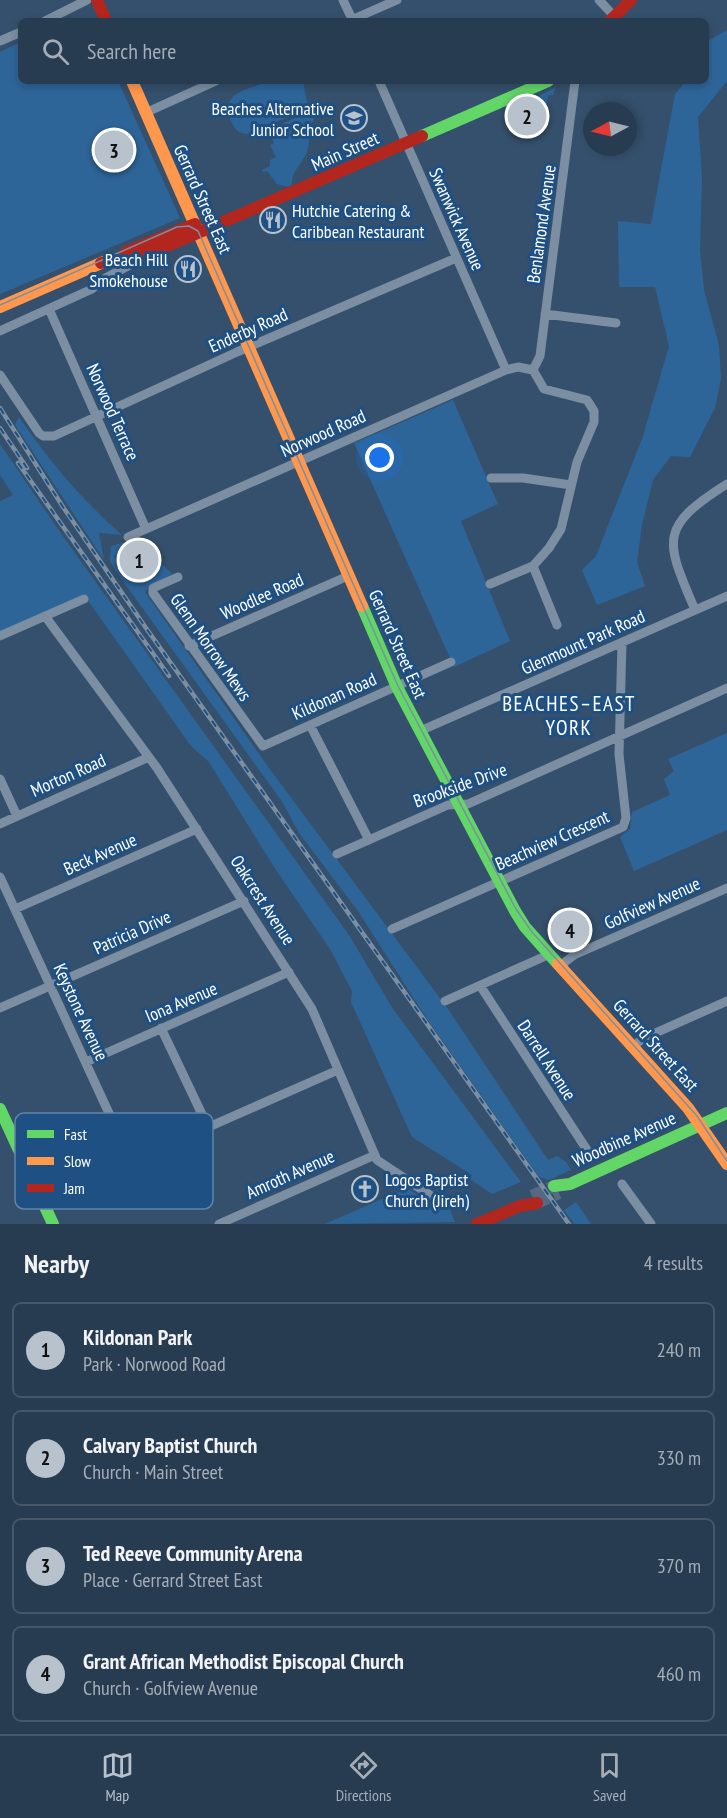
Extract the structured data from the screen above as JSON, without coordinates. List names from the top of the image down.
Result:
{
  "streets": {
    "main road": ["Main Street", "Gerrard Street East", "Woodbine Avenue"],
    "street": [
      "Swanwick Avenue",
      "Benlamond Avenue",
      "Enderby Road",
      "Norwood Terrace",
      "Norwood Road",
      "Woodlee Road",
      "Glenmount Park Road",
      "Glenn Morrow Mews",
      "Kildonan Road",
      "Morton Road",
      "Brookside Drive",
      "Beachview Crescent",
      "Beck Avenue",
      "Oakcrest Avenue",
      "Golfview Avenue",
      "Patricia Drive",
      "Iona Avenue",
      "Keystone Avenue",
      "Darrell Avenue",
      "Amroth Avenue"
    ]
  },
  "crossings": [
    ["Main Street", "Gerrard Street East"],
    ["Main Street", "Swanwick Avenue"],
    ["Main Street", "Norwood Terrace"],
    ["Gerrard Street East", "Enderby Road"],
    ["Gerrard Street East", "Norwood Road"],
    ["Gerrard Street East", "Woodlee Road"],
    ["Gerrard Street East", "Glenmount Park Road"],
    ["Gerrard Street East", "Kildonan Road"],
    ["Gerrard Street East", "Brookside Drive"],
    ["Gerrard Street East", "Beachview Crescent"],
    ["Gerrard Street East", "Golfview Avenue"],
    ["Gerrard Street East", "Woodbine Avenue"],
    ["Swanwick Avenue", "Enderby Road"],
    ["Swanwick Avenue", "Norwood Road"],
    ["Benlamond Avenue", "Norwood Road"],
    ["Enderby Road", "Norwood Terrace"],
    ["Norwood Terrace", "Norwood Road"],
    ["Woodlee Road", "Glenn Morrow Mews"],
    ["Glenmount Park Road", "Beachview Crescent"],
    ["Glenn Morrow Mews", "Kildonan Road"],
    ["Morton Road", "Oakcrest Avenue"],
    ["Brookside Drive", "Beachview Crescent"],
    ["Beck Avenue", "Oakcrest Avenue"],
    ["Beck Avenue", "Keystone Avenue"],
    ["Oakcrest Avenue", "Patricia Drive"],
    ["Oakcrest Avenue", "Iona Avenue"],
    ["Oakcrest Avenue", "Amroth Avenue"],
    ["Patricia Drive", "Keystone Avenue"],
    ["Iona Avenue", "Keystone Avenue"]
  ],
  "districts": ["BEACHES–EAST YORK"],
  "places": {
    "school or university": ["Beaches Alternative Junior School"],
    "restaurant": ["Hutchie Catering & Caribbean Restaurant", "Beach Hill Smokehouse"],
    "church": ["Logos Baptist Church (Jireh)"]
  },
  "legend": ["Fast", "Slow", "Jam"],
  "north": "left",
  "page": {
    "search": "Search here",
    "pins": [
      "2",
      "3",
      "1",
      "4"
    ],
    "heading": ["Nearby", "4 results"],
    "list": [
      {
        "mark": "1",
        "name": "Kildonan Park",
        "note": "Park · Norwood Road",
        "value": "240 m"
      },
      {
        "mark": "2",
        "name": "Calvary Baptist Church",
        "note": "Church · Main Street",
        "value": "330 m"
      },
      {
        "mark": "3",
        "name": "Ted Reeve Community Arena",
        "note": "Place · Gerrard Street East",
        "value": "370 m"
      },
      {
        "mark": "4",
        "name": "Grant African Methodist Episcopal Church",
        "note": "Church · Golfview Avenue",
        "value": "460 m"
      }
    ],
    "nav": ["Map", "Directions", "Saved"]
  }
}
